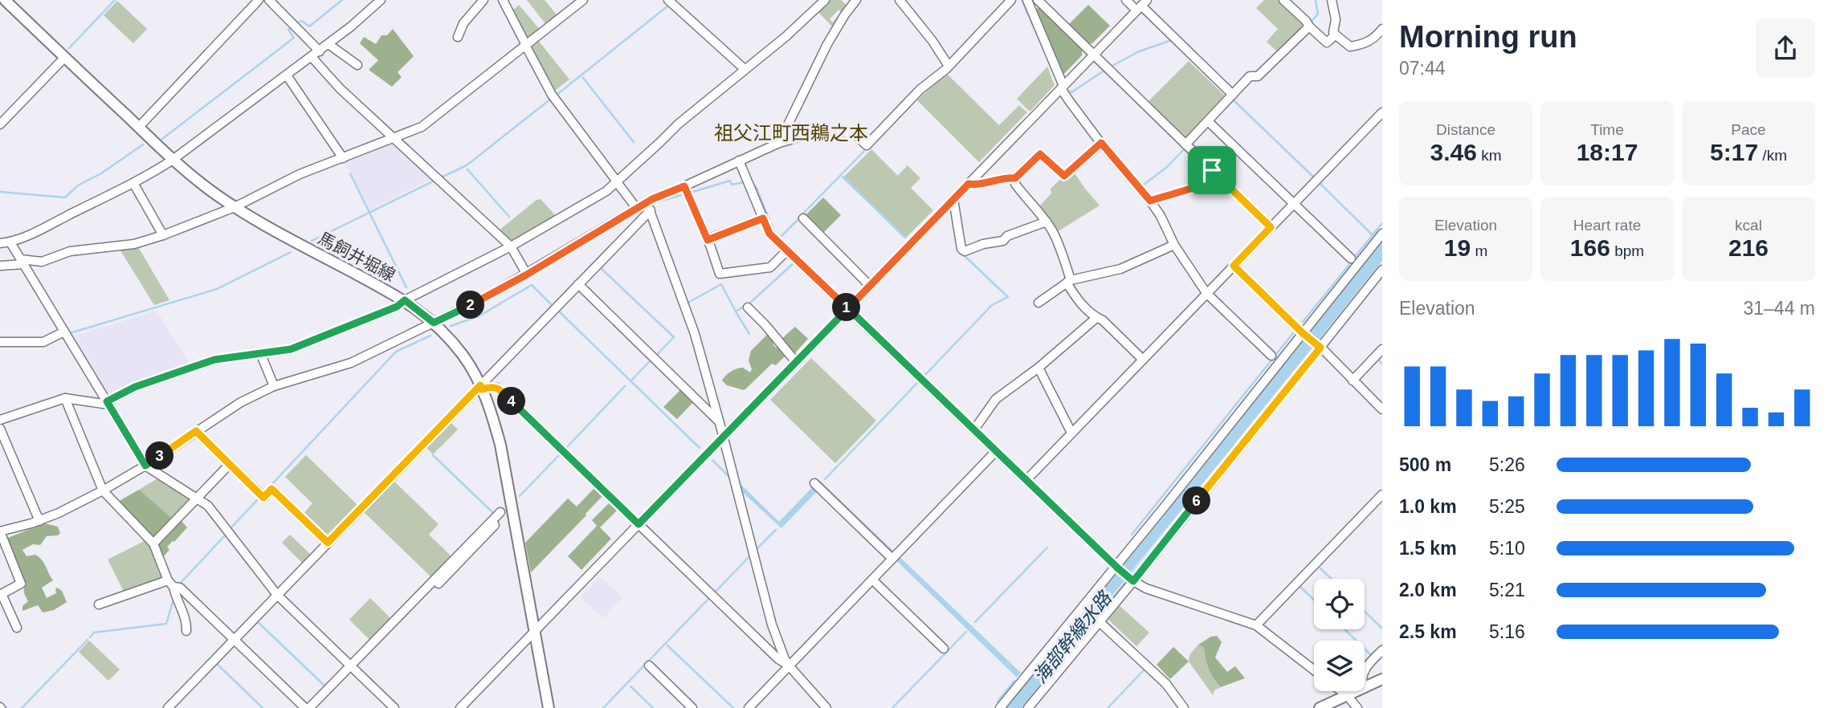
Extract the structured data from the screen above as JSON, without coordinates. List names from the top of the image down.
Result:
{
  "streets": {
    "main road": ["馬飼井堀線"]
  },
  "districts": ["祖父江町西鵜之本"],
  "water": ["海部幹線水路"],
  "page": {
    "heading": ["Morning run", "07:44"],
    "stats": [
      ["Distance", "3.46 km"],
      ["Time", "18:17"],
      ["Pace", "5:17 /km"],
      ["Elevation", "19 m"],
      ["Heart rate", "166 bpm"],
      ["kcal", "216"]
    ],
    "chart": ["Elevation", "31–44 m"],
    "pins": [
      "2",
      "1",
      "4",
      "3",
      "6"
    ],
    "list": [
      {
        "name": "500 m",
        "note": "5:26"
      },
      {
        "name": "1.0 km",
        "note": "5:25"
      },
      {
        "name": "1.5 km",
        "note": "5:10"
      },
      {
        "name": "2.0 km",
        "note": "5:21"
      },
      {
        "name": "2.5 km",
        "note": "5:16"
      }
    ]
  }
}
